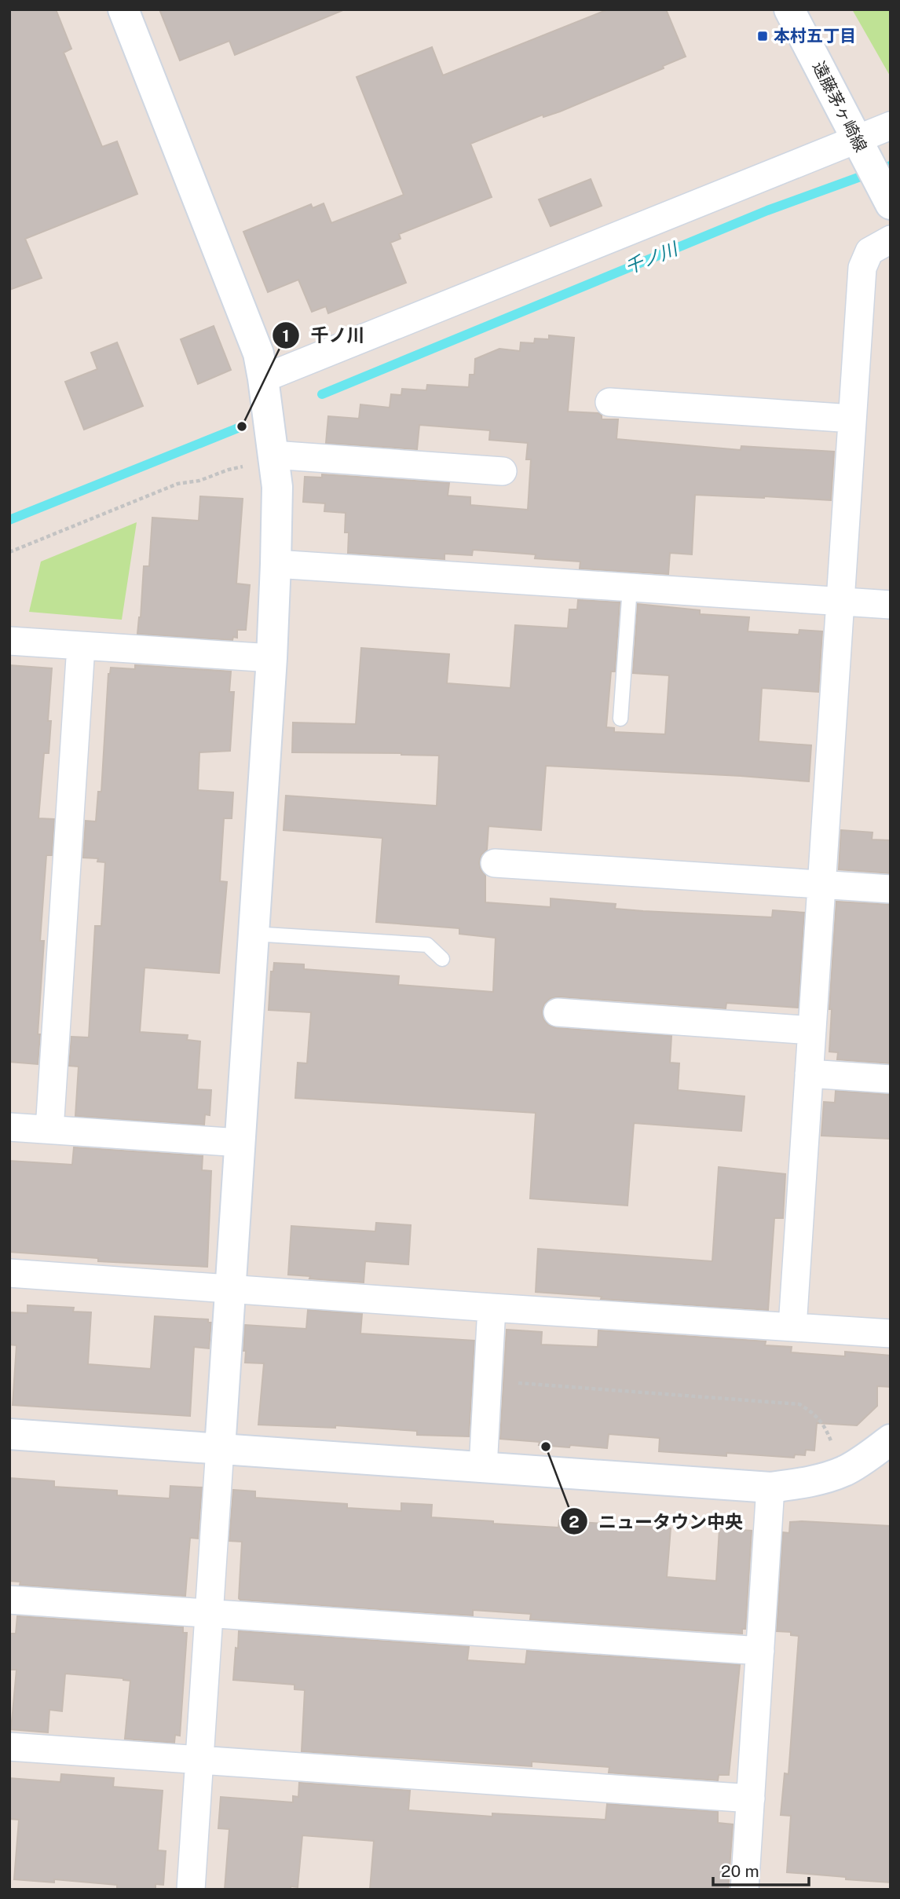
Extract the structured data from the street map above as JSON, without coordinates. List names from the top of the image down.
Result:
{
  "streets": {
    "street": ["遠藤茅ヶ崎線"]
  },
  "water": ["千ノ川"],
  "places": {
    "transit": ["本村五丁目"],
    "other": ["千ノ川", "ニュータウン中央"]
  },
  "scale_bar": "20 m"
}
